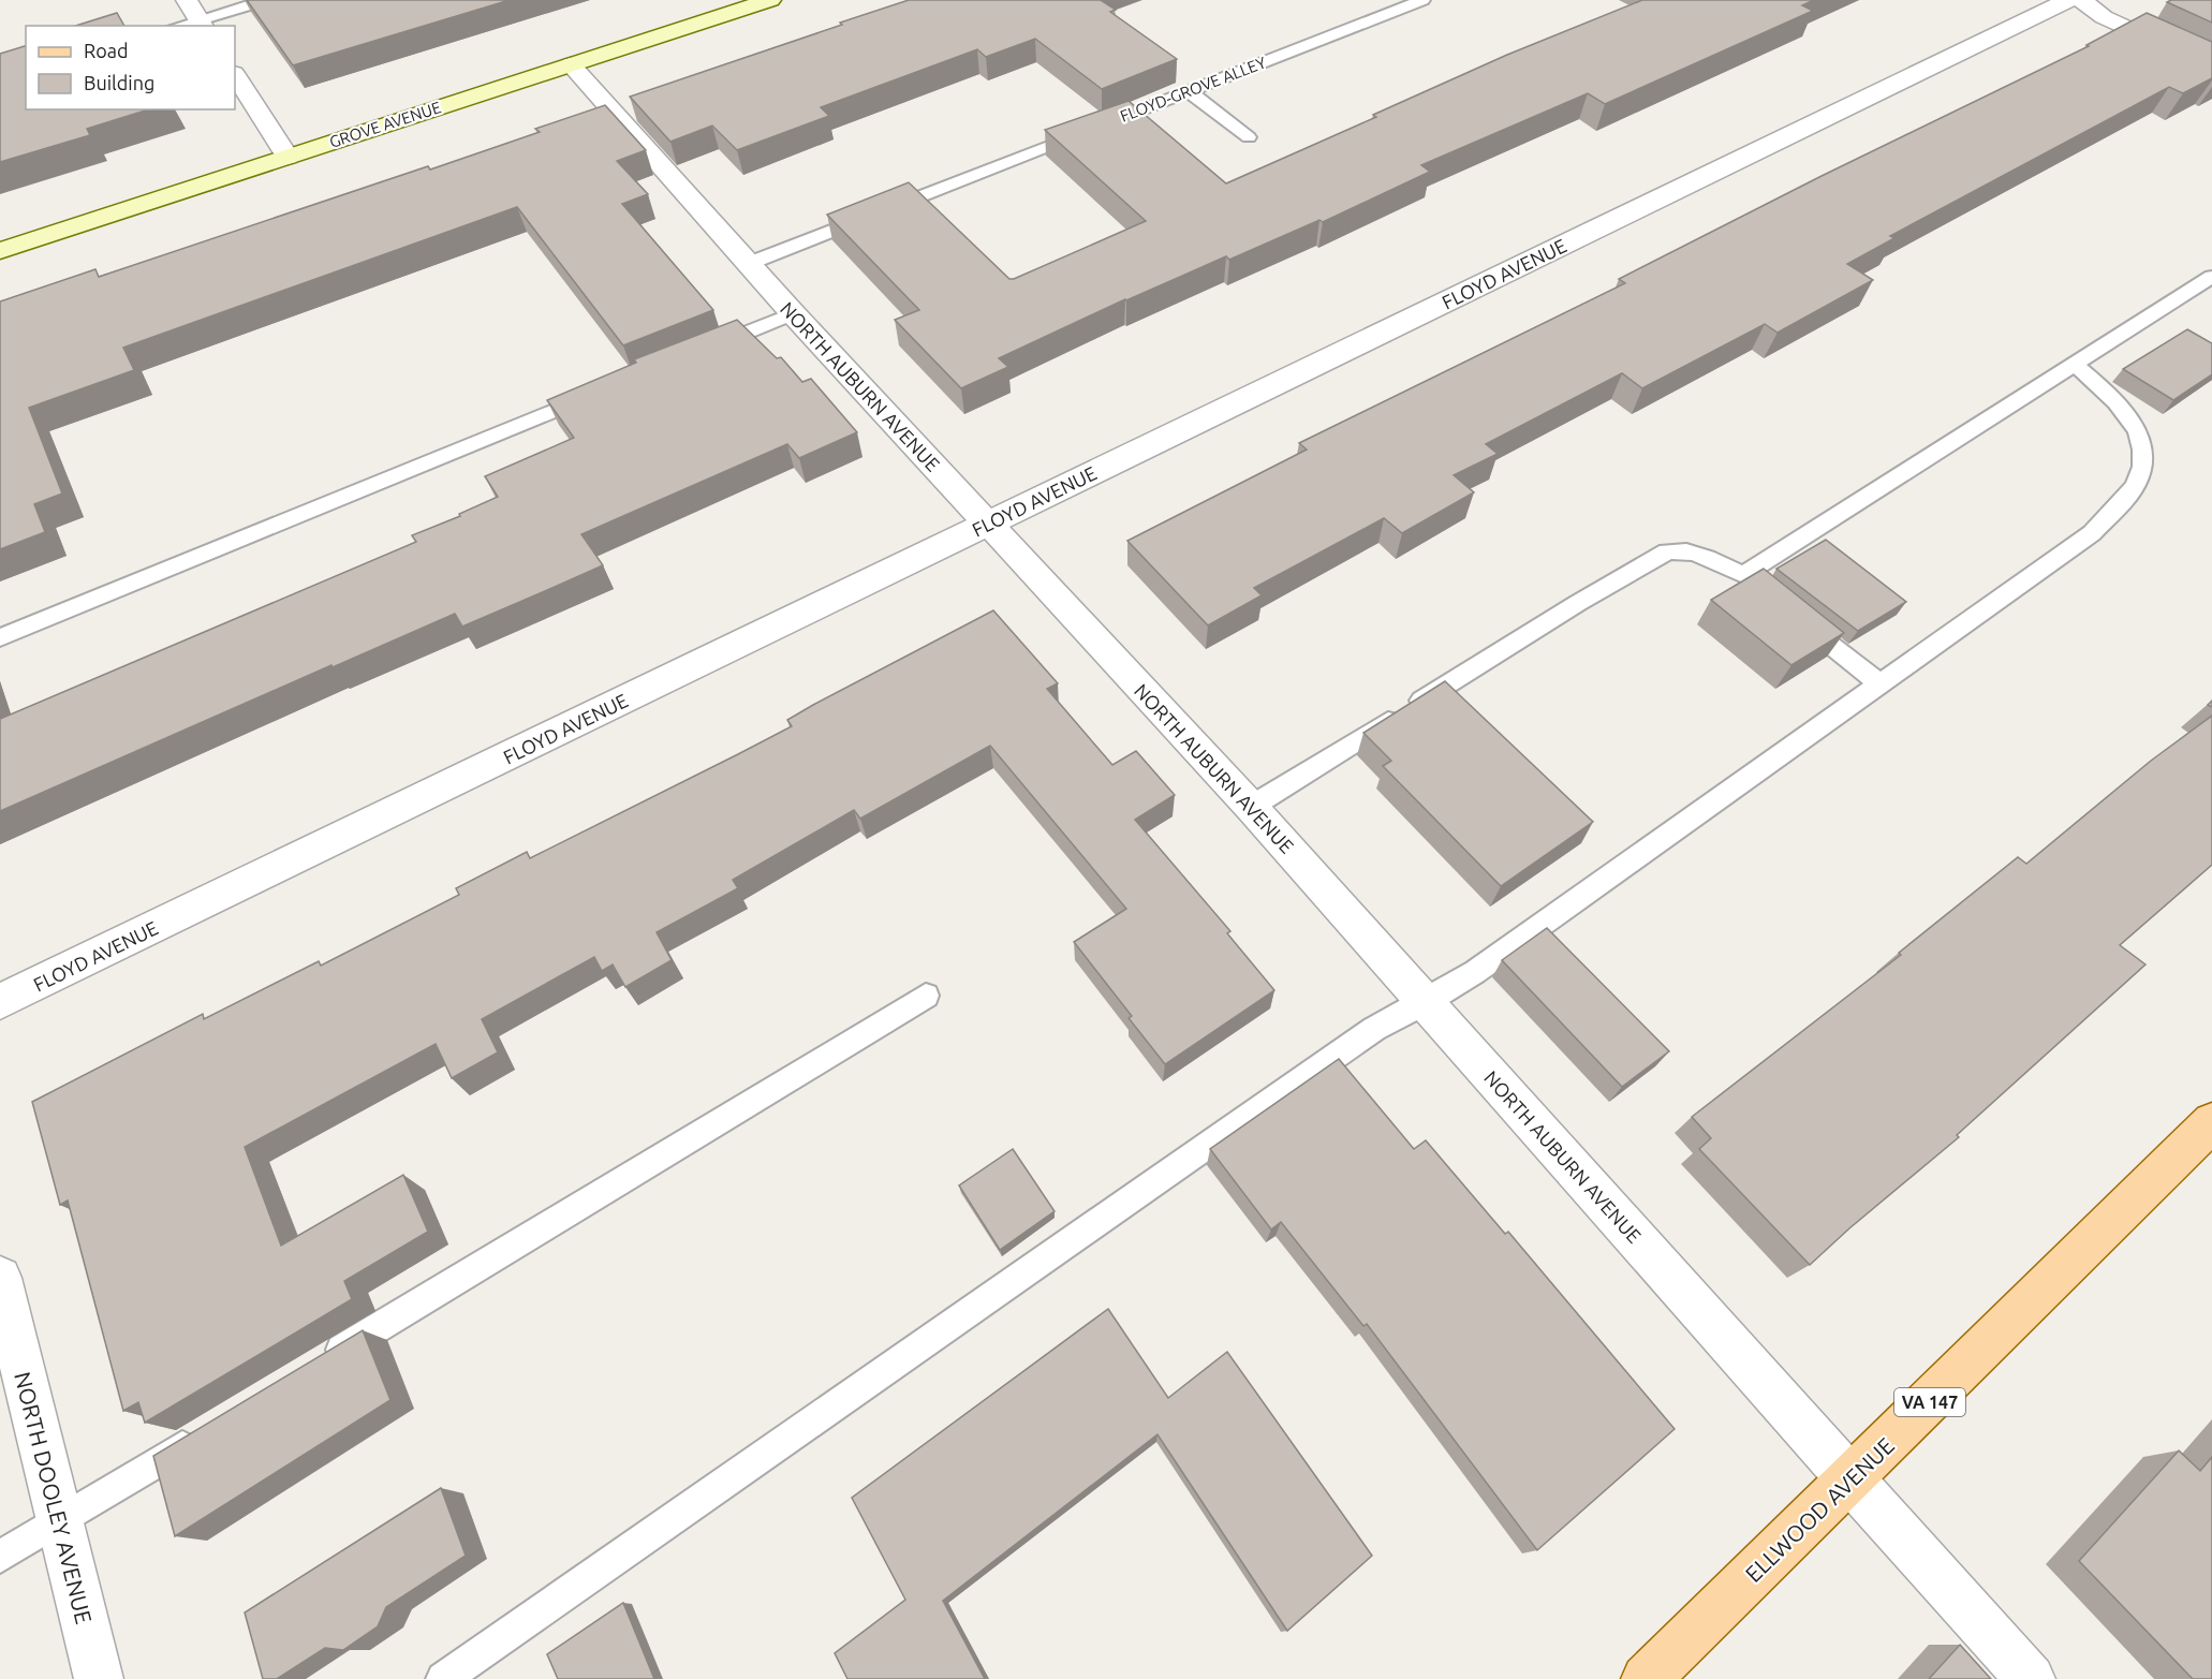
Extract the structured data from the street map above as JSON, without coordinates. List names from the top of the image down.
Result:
{
  "streets": {
    "main road": ["GROVE AVENUE", "VA 147", "ELLWOOD AVENUE"],
    "street": ["FLOYD AVENUE", "NORTH AUBURN AVENUE", "NORTH DOOLEY AVENUE"],
    "lane": ["FLOYD-GROVE ALLEY"]
  },
  "crossings": [
    ["FLOYD-GROVE ALLEY", "NORTH AUBURN AVENUE"],
    ["GROVE AVENUE", "NORTH AUBURN AVENUE"],
    ["FLOYD AVENUE", "NORTH AUBURN AVENUE"],
    ["NORTH AUBURN AVENUE", "ELLWOOD AVENUE"]
  ],
  "legend": ["Road", "Building"]
}
